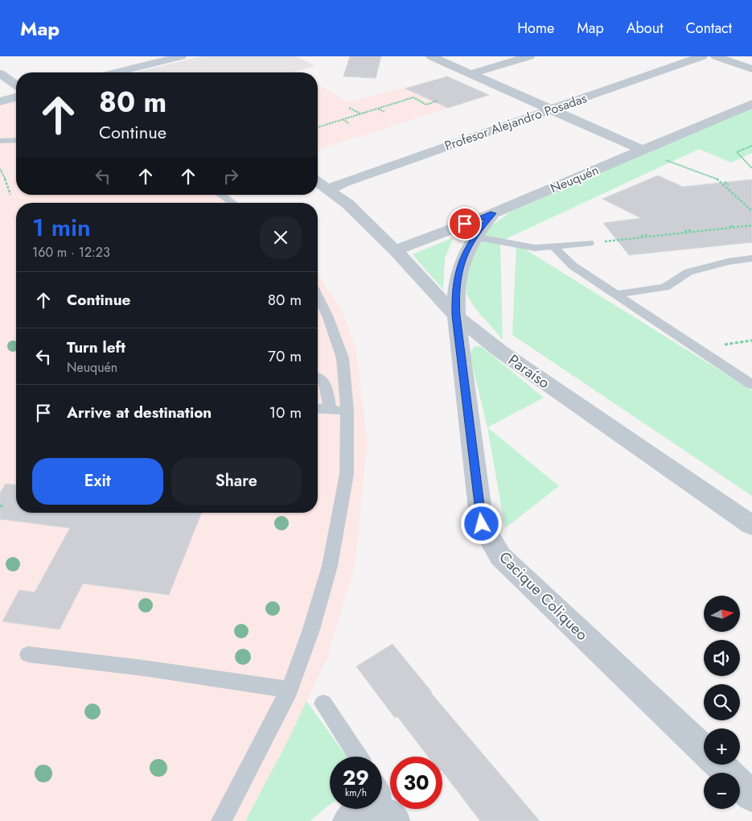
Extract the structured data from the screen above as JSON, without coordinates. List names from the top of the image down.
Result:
{
  "streets": {
    "street": [
      "Profesor Alejandro Posadas",
      "Neuquén",
      "Paraíso",
      "Cacique Coliqueo"
    ]
  },
  "crossings": [
    ["Profesor Alejandro Posadas", "Paraíso"],
    ["Neuquén", "Paraíso"],
    ["Neuquén", "Cacique Coliqueo"],
    ["Paraíso", "Cacique Coliqueo"]
  ],
  "north": "right",
  "page": {
    "header": "Map",
    "nav": [
      "Home",
      "Map",
      "About",
      "Contact"
    ],
    "turn": ["80 m", "Continue"],
    "heading": ["1 min", "160 m · 12:23"],
    "list": [
      {
        "name": "Continue",
        "value": "80 m"
      },
      {
        "name": "Turn left",
        "note": "Neuquén",
        "value": "70 m"
      },
      {
        "name": "Arrive at destination",
        "value": "10 m"
      }
    ],
    "buttons": ["Exit", "Share"],
    "map_buttons": ["+", "−"],
    "speed": "29 km/h",
    "limit": "30"
  }
}
